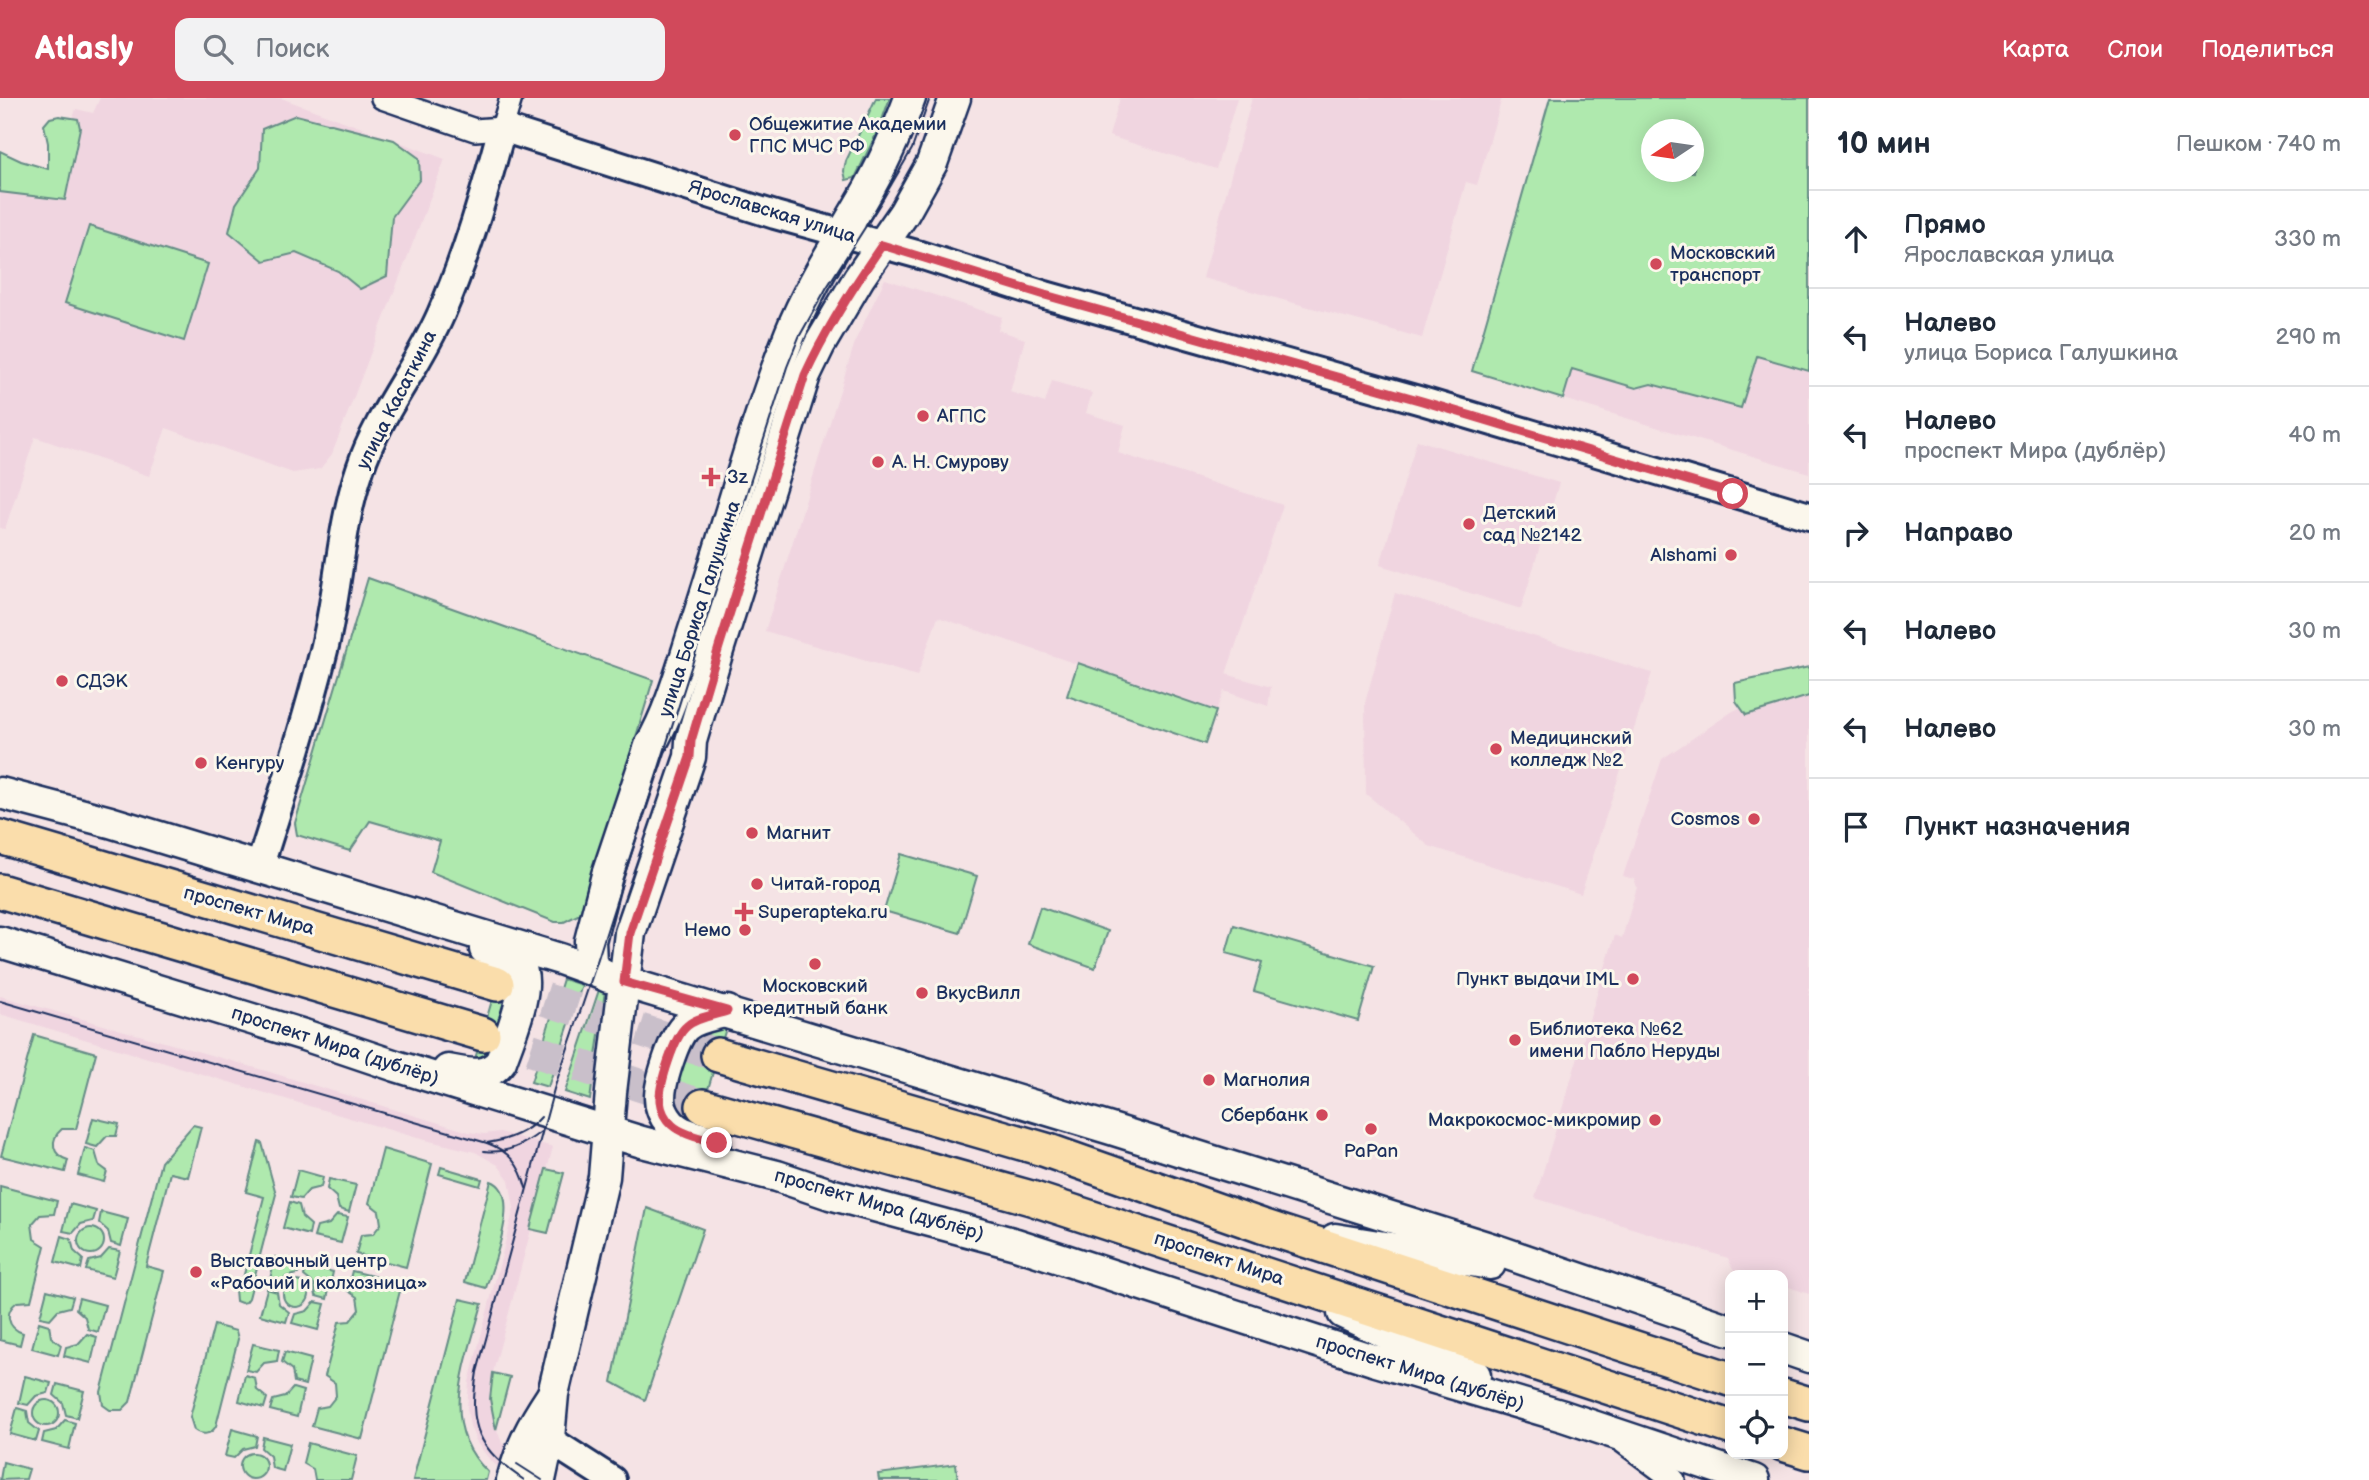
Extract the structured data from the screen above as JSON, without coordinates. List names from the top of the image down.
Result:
{
  "streets": {
    "main road": ["улица Бориса Галушкина", "проспект Мира", "проспект Мира (дублёр)"],
    "street": ["Ярославская улица", "улица Касаткина"]
  },
  "crossings": [
    ["Ярославская улица", "улица Касаткина"],
    ["Ярославская улица", "улица Бориса Галушкина"]
  ],
  "places": {
    "other": [
      "Общежитие Академии ГПС МЧС РФ",
      "Московский транспорт",
      "АГПС",
      "А. Н. Смурову",
      "Детский сад №2142",
      "Alshami",
      "СДЭК",
      "Медицинский колледж №2",
      "Кенгуру",
      "Cosmos",
      "Магнит",
      "Читай-город",
      "Немо",
      "Московский кредитный банк",
      "Пункт выдачи IML",
      "ВкусВилл",
      "Библиотека №62 имени Пабло Неруды",
      "Магнолия",
      "Сбербанк",
      "Макрокосмос-микромир",
      "PaPan",
      "Выставочный центр «Рабочий и колхозница»"
    ],
    "health": ["3z", "Superapteka.ru"]
  },
  "north": "left",
  "page": {
    "header": "Atlasly",
    "search": "Поиск",
    "nav": ["Карта", "Слои", "Поделиться"],
    "heading": ["10 мин", "Пешком · 740 m"],
    "list": [
      ["Прямо", "Ярославская улица", "330 m"],
      ["Налево", "улица Бориса Галушкина", "290 m"],
      ["Налево", "проспект Мира (дублёр)", "40 m"],
      ["Направо", "20 m"],
      ["Налево", "30 m"],
      ["Налево", "30 m"],
      "Пункт назначения"
    ],
    "map_buttons": ["+", "−"]
  }
}
